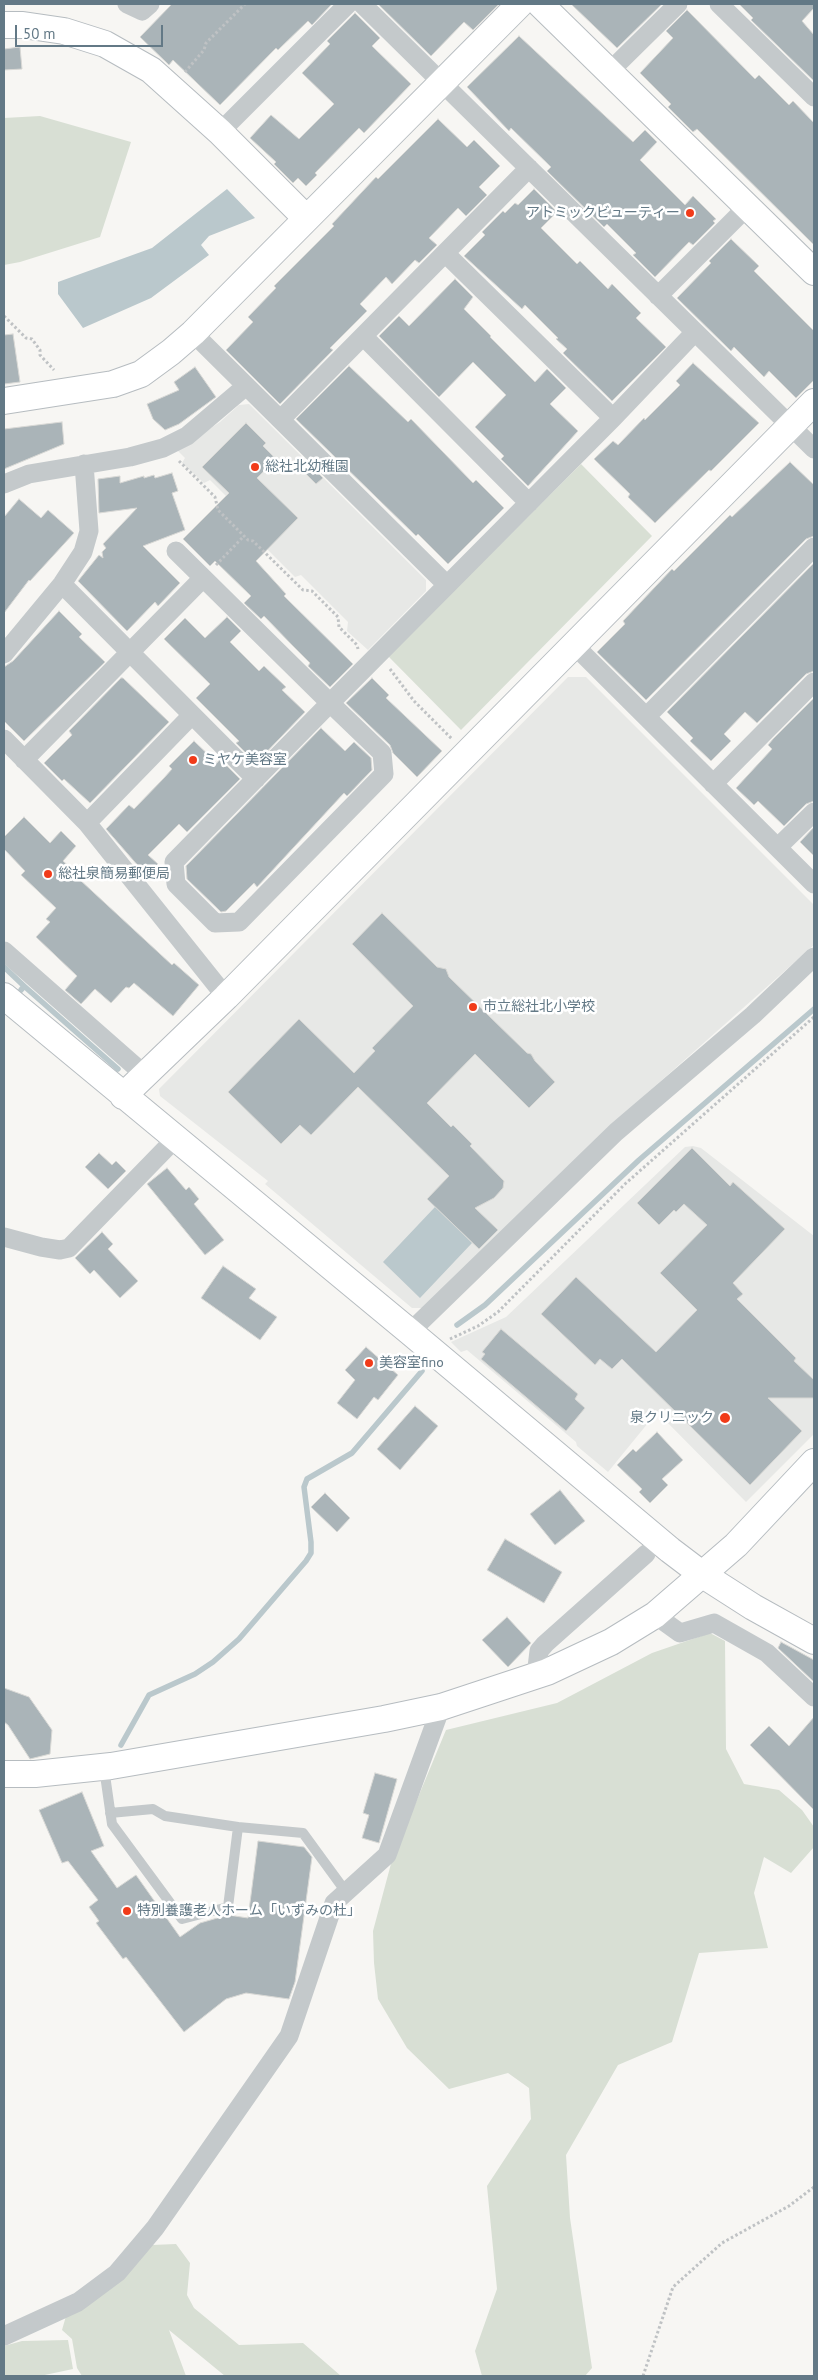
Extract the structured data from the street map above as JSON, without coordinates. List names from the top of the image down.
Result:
{
  "places": [
    "アトミックビューティー",
    "総社北幼稚園",
    "ミヤケ美容室",
    "総社泉簡易郵便局",
    "市立総社北小学校",
    "美容室fino",
    "泉クリニック",
    "特別養護老人ホーム「いずみの杜」"
  ],
  "scale_bar": "50 m"
}
